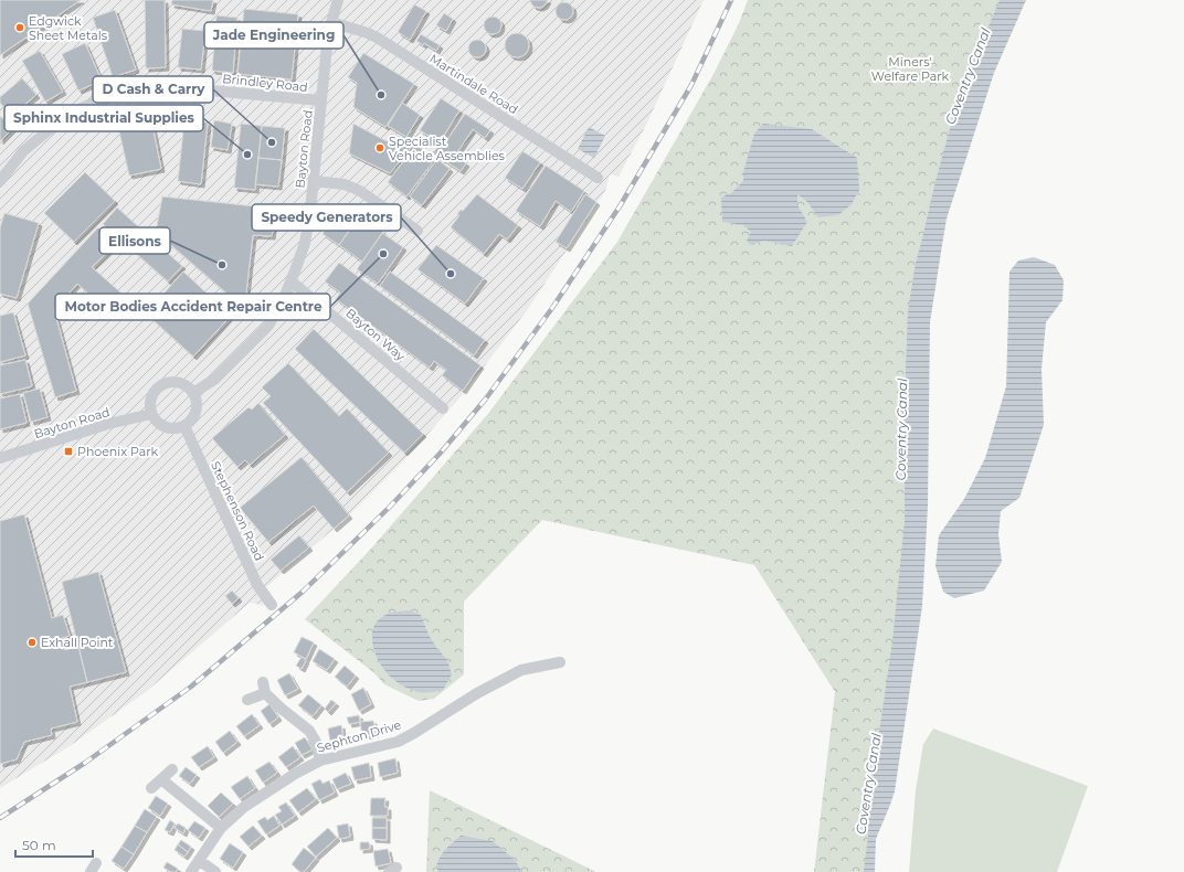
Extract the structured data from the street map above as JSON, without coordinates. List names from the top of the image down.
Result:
{
  "streets": {
    "street": [
      "Brindley Road",
      "Martindale Road",
      "Bayton Road",
      "Bayton Way",
      "Stephenson Road",
      "Sephton Drive"
    ]
  },
  "crossings": [
    ["Brindley Road", "Bayton Road"],
    ["Martindale Road", "Bayton Road"],
    ["Bayton Road", "Bayton Way"],
    ["Bayton Road", "Stephenson Road"]
  ],
  "water": ["Coventry Canal"],
  "parks": ["Miners' Welfare Park"],
  "places": {
    "other": [
      "Edgwick Sheet Metals",
      "Jade Engineering",
      "D Cash & Carry",
      "Specialist Vehicle Assemblies",
      "Sphinx Industrial Supplies",
      "Motor Bodies Accident Repair Centre",
      "Ellisons",
      "Speedy Generators",
      "Exhall Point"
    ],
    "transit": ["Phoenix Park"]
  },
  "scale_bar": "50 m"
}
